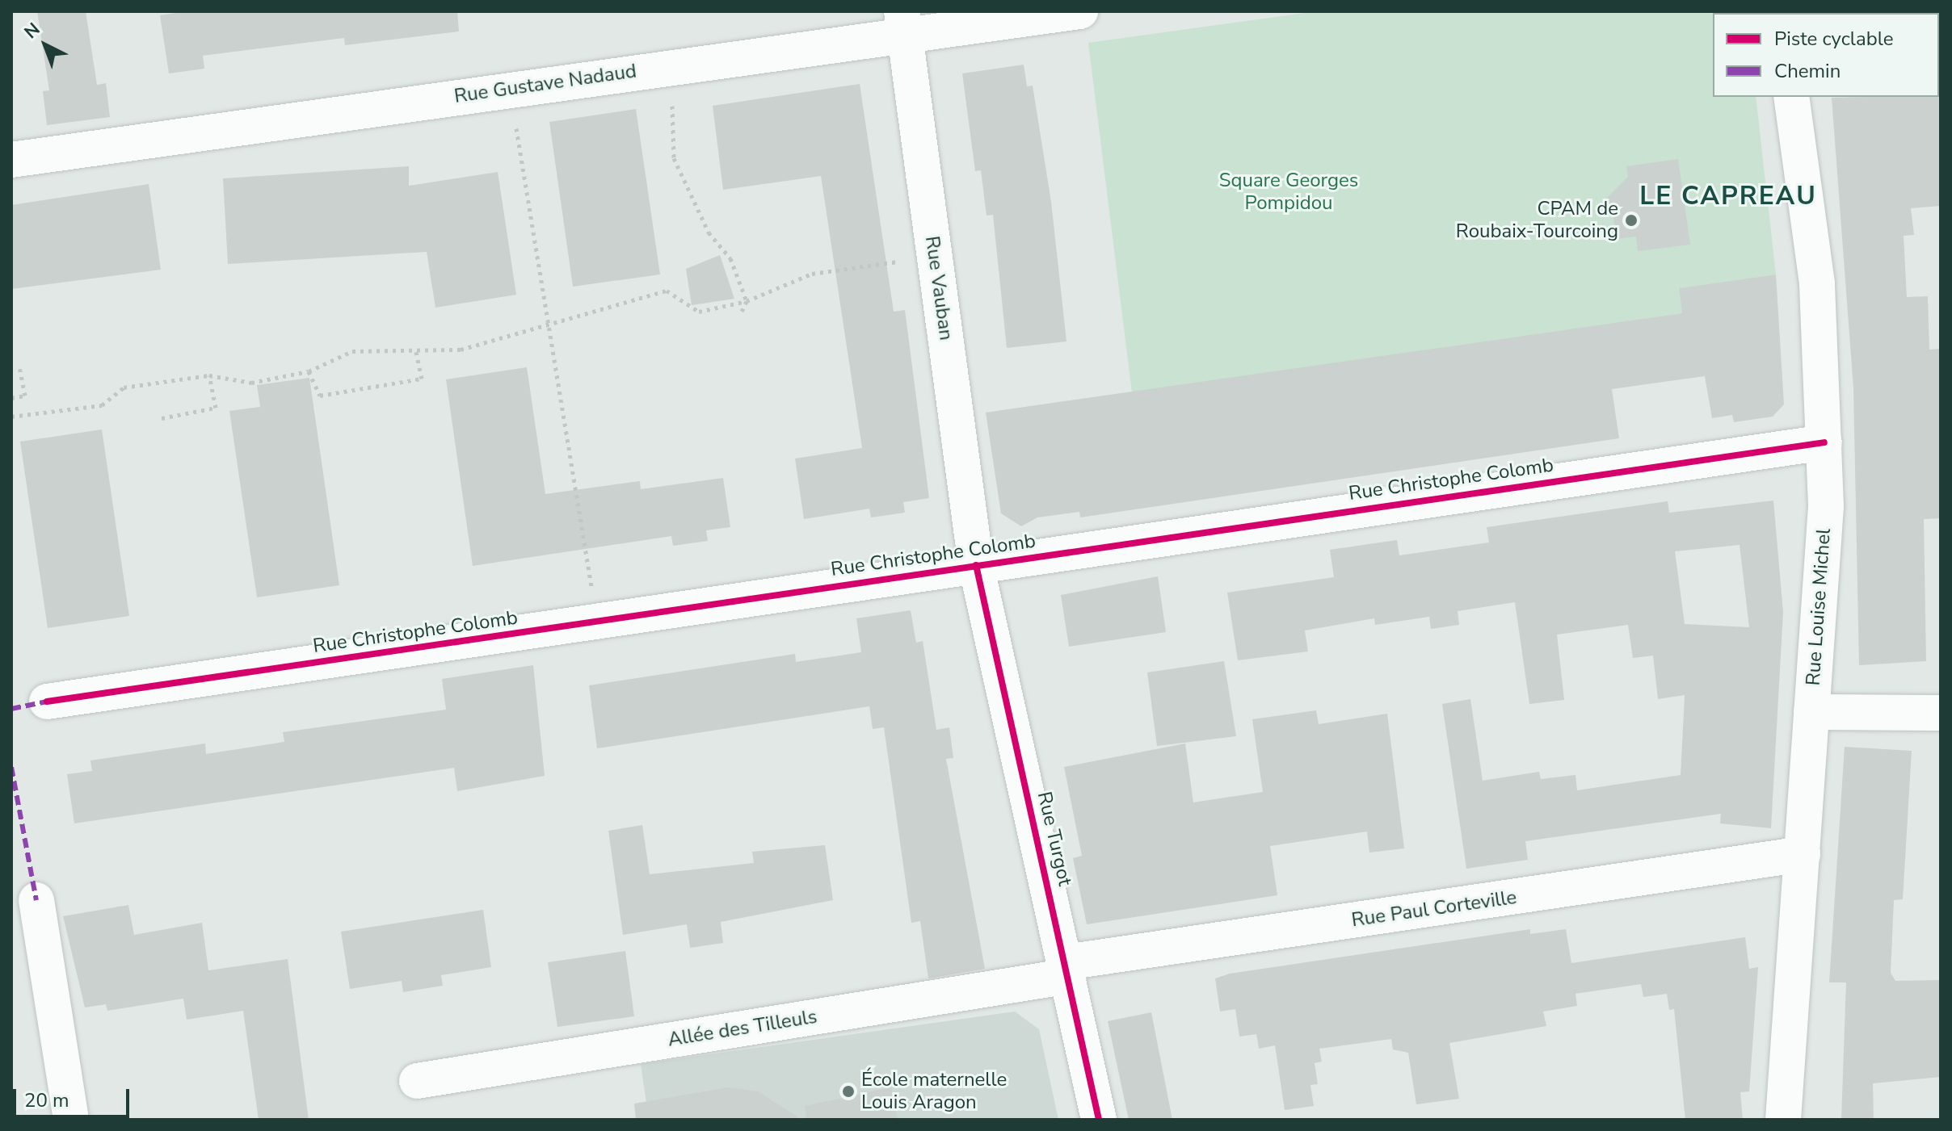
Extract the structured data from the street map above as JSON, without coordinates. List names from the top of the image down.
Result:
{
  "streets": {
    "street": [
      "Rue Gustave Nadaud",
      "Rue Vauban",
      "Rue Christophe Colomb",
      "Rue Louise Michel",
      "Rue Turgot",
      "Rue Paul Corteville",
      "Allée des Tilleuls"
    ]
  },
  "crossings": [
    ["Rue Gustave Nadaud", "Rue Vauban"],
    ["Rue Vauban", "Rue Christophe Colomb"],
    ["Rue Vauban", "Rue Turgot"],
    ["Rue Christophe Colomb", "Rue Louise Michel"],
    ["Rue Christophe Colomb", "Rue Turgot"],
    ["Rue Louise Michel", "Rue Paul Corteville"],
    ["Rue Turgot", "Rue Paul Corteville"],
    ["Rue Turgot", "Allée des Tilleuls"],
    ["Rue Paul Corteville", "Allée des Tilleuls"]
  ],
  "districts": ["LE CAPREAU"],
  "parks": ["Square Georges Pompidou"],
  "places": ["CPAM de Roubaix-Tourcoing", "École maternelle Louis Aragon"],
  "legend": ["Piste cyclable", "Chemin"],
  "scale_bar": "20 m",
  "north": "top left"
}
